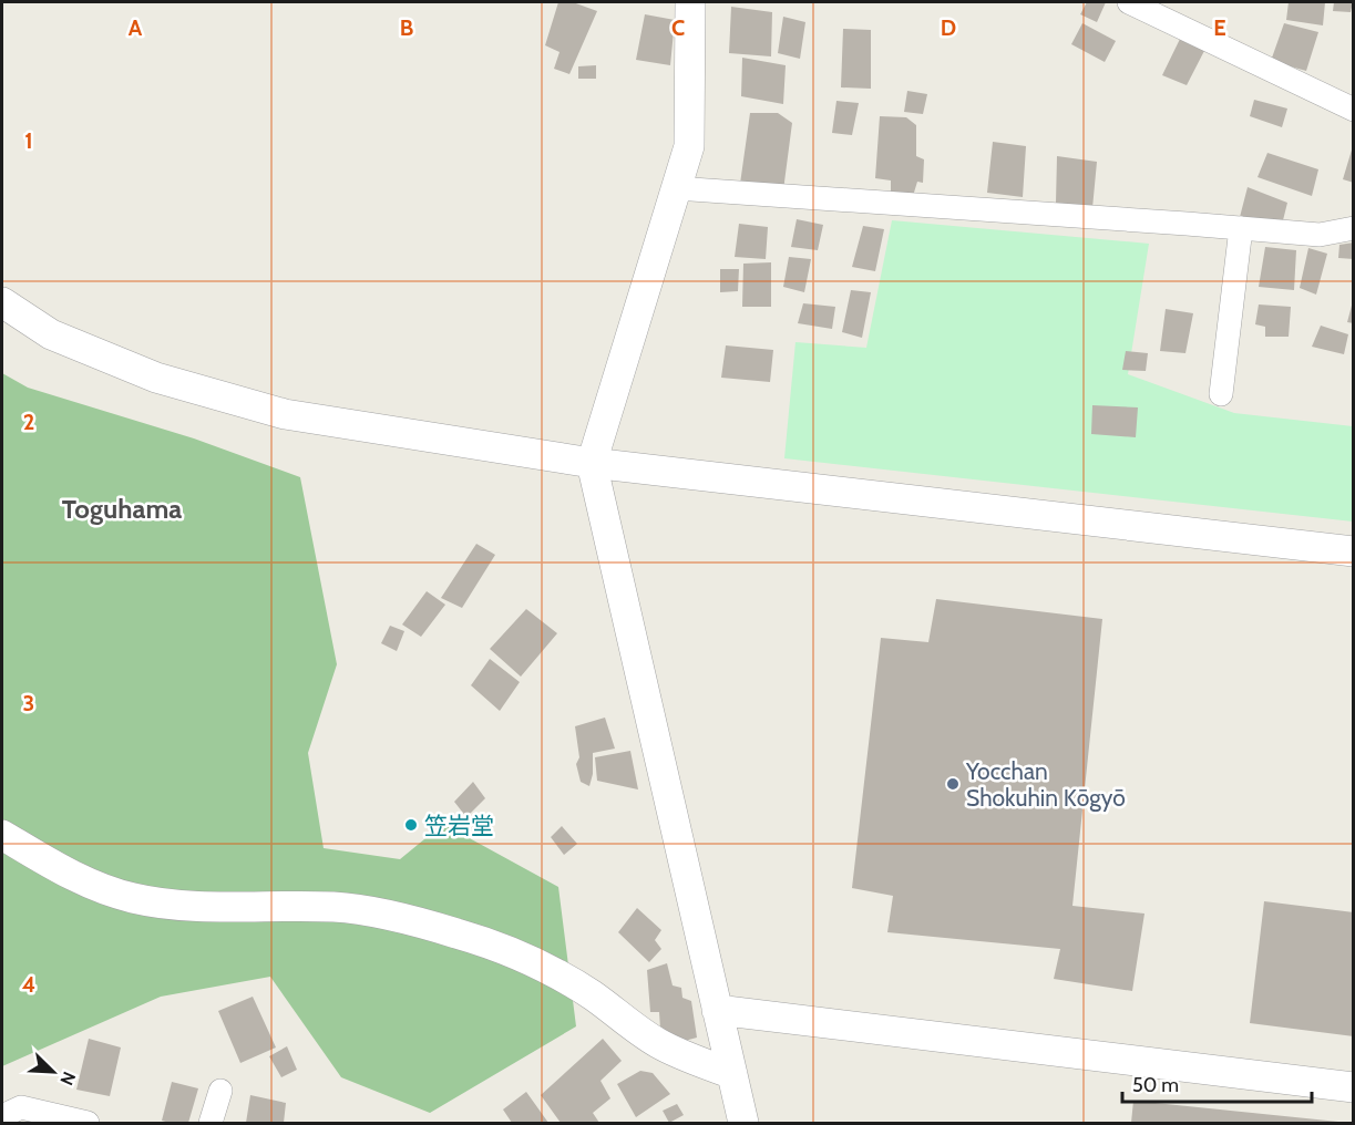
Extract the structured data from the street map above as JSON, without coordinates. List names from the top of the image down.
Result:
{
  "districts": ["Toguhama"],
  "places": ["Yocchan Shokuhin Kōgyō", "笠岩堂"],
  "scale_bar": "50 m",
  "north": "bottom right",
  "grid": {
    "columns": [
      "A",
      "B",
      "C",
      "D",
      "E"
    ],
    "rows": [
      "1",
      "2",
      "3",
      "4"
    ]
  }
}
